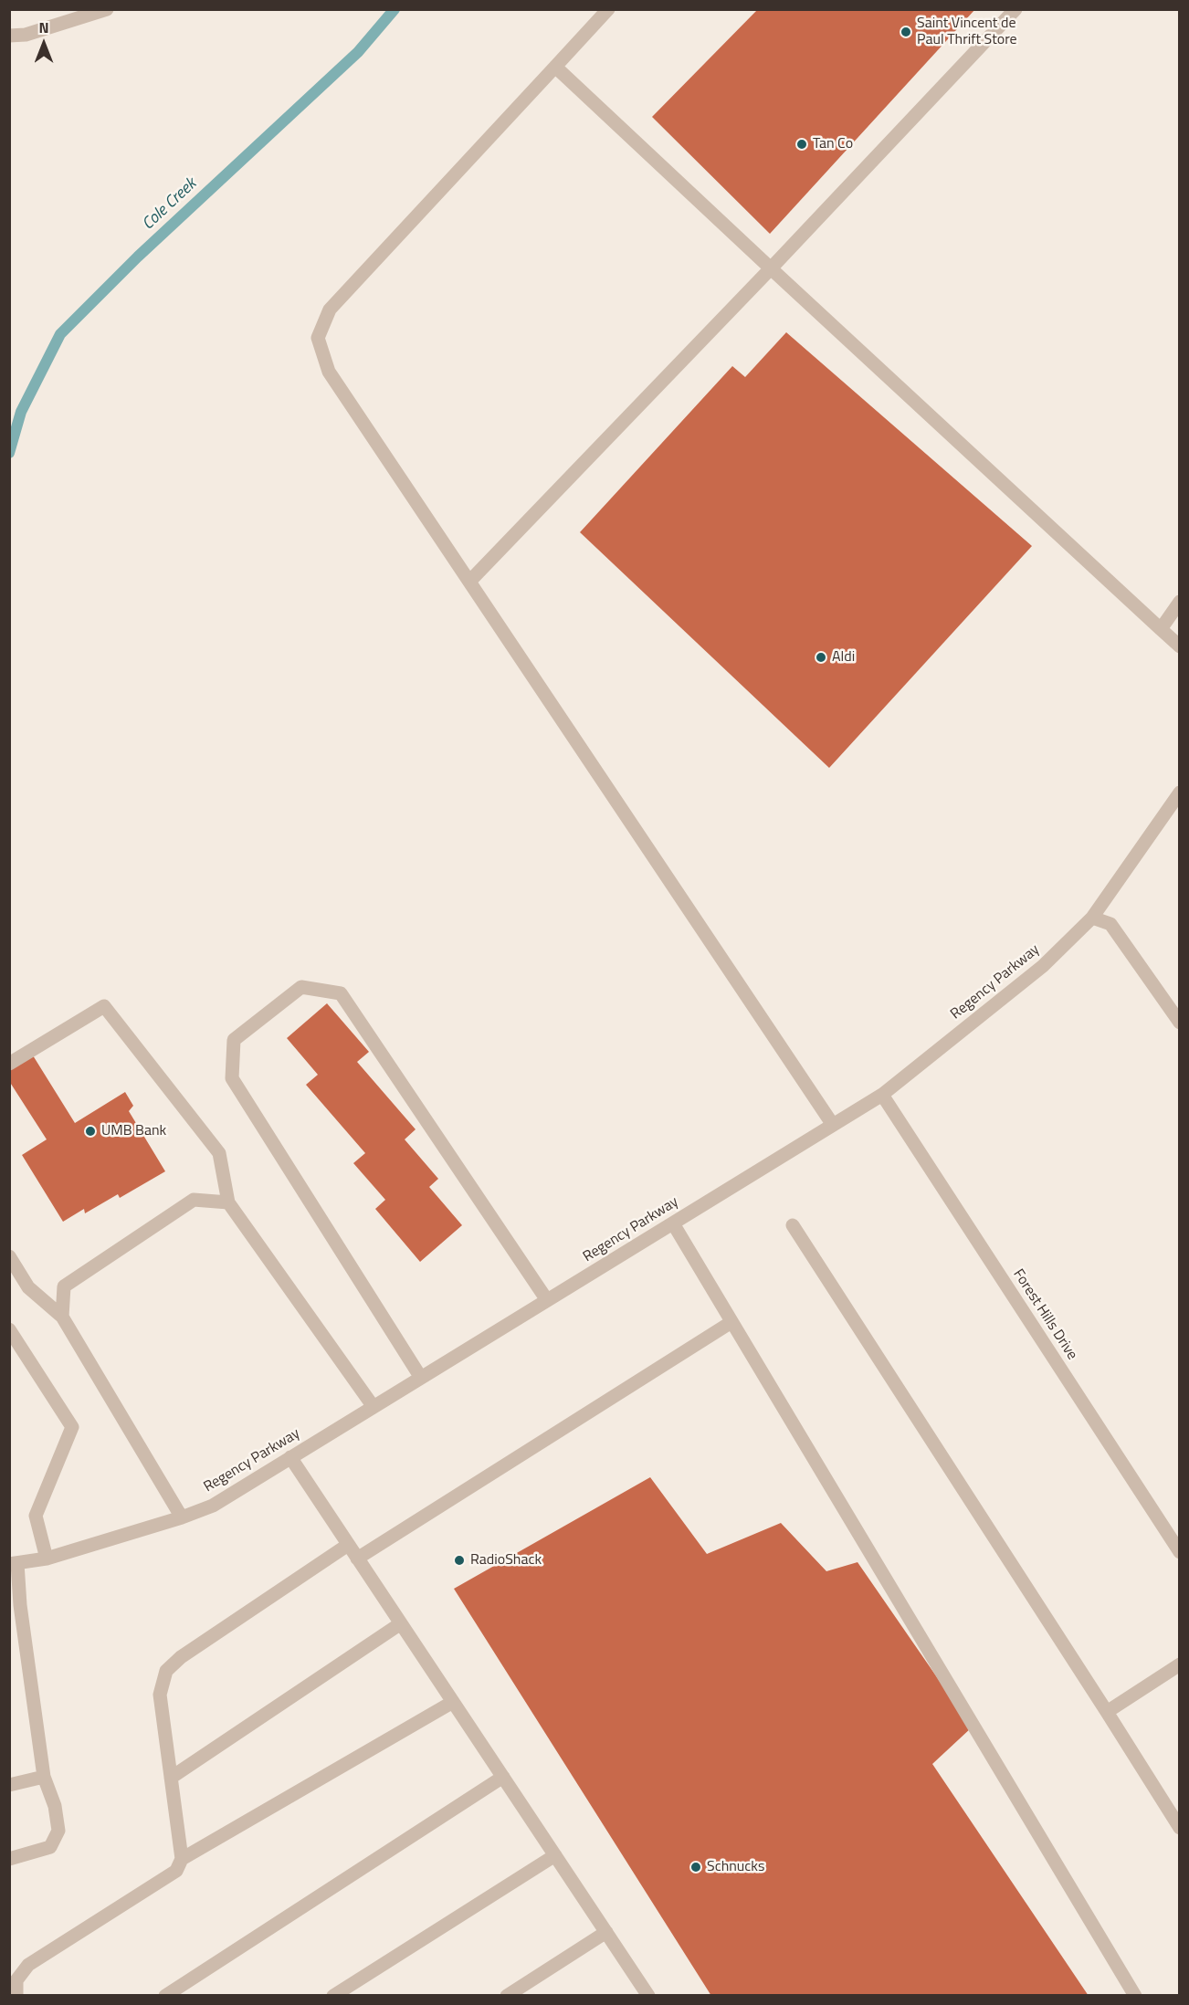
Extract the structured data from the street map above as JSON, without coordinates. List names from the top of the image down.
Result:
{
  "streets": {
    "street": ["Regency Parkway", "Forest Hills Drive"]
  },
  "crossings": [
    ["Regency Parkway", "Forest Hills Drive"]
  ],
  "water": ["Cole Creek"],
  "places": [
    "Saint Vincent de Paul Thrift Store",
    "Tan Co",
    "Aldi",
    "UMB Bank",
    "RadioShack",
    "Schnucks"
  ],
  "north": "top"
}
